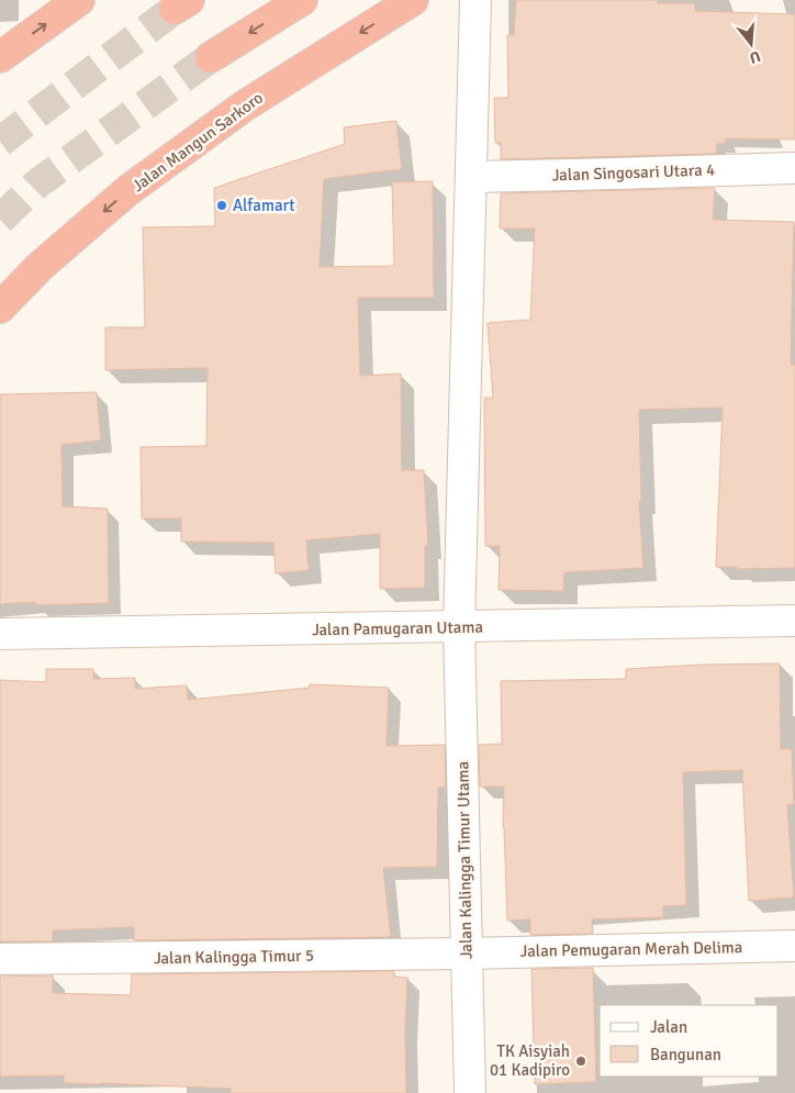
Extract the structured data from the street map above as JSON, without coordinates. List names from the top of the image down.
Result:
{
  "streets": {
    "highway": ["Jalan Mangun Sarkoro"],
    "street": [
      "Jalan Singosari Utara 4",
      "Jalan Pamugaran Utama",
      "Jalan Kalingga Timur Utama",
      "Jalan Pemugaran Merah Delima",
      "Jalan Kalingga Timur 5"
    ]
  },
  "crossings": [
    ["Jalan Singosari Utara 4", "Jalan Kalingga Timur Utama"],
    ["Jalan Pamugaran Utama", "Jalan Kalingga Timur Utama"],
    ["Jalan Kalingga Timur Utama", "Jalan Pemugaran Merah Delima"],
    ["Jalan Kalingga Timur Utama", "Jalan Kalingga Timur 5"],
    ["Jalan Pemugaran Merah Delima", "Jalan Kalingga Timur 5"]
  ],
  "places": ["Alfamart", "TK Aisyiah 01 Kadipiro"],
  "legend": ["Jalan", "Bangunan"],
  "north": "bottom"
}
